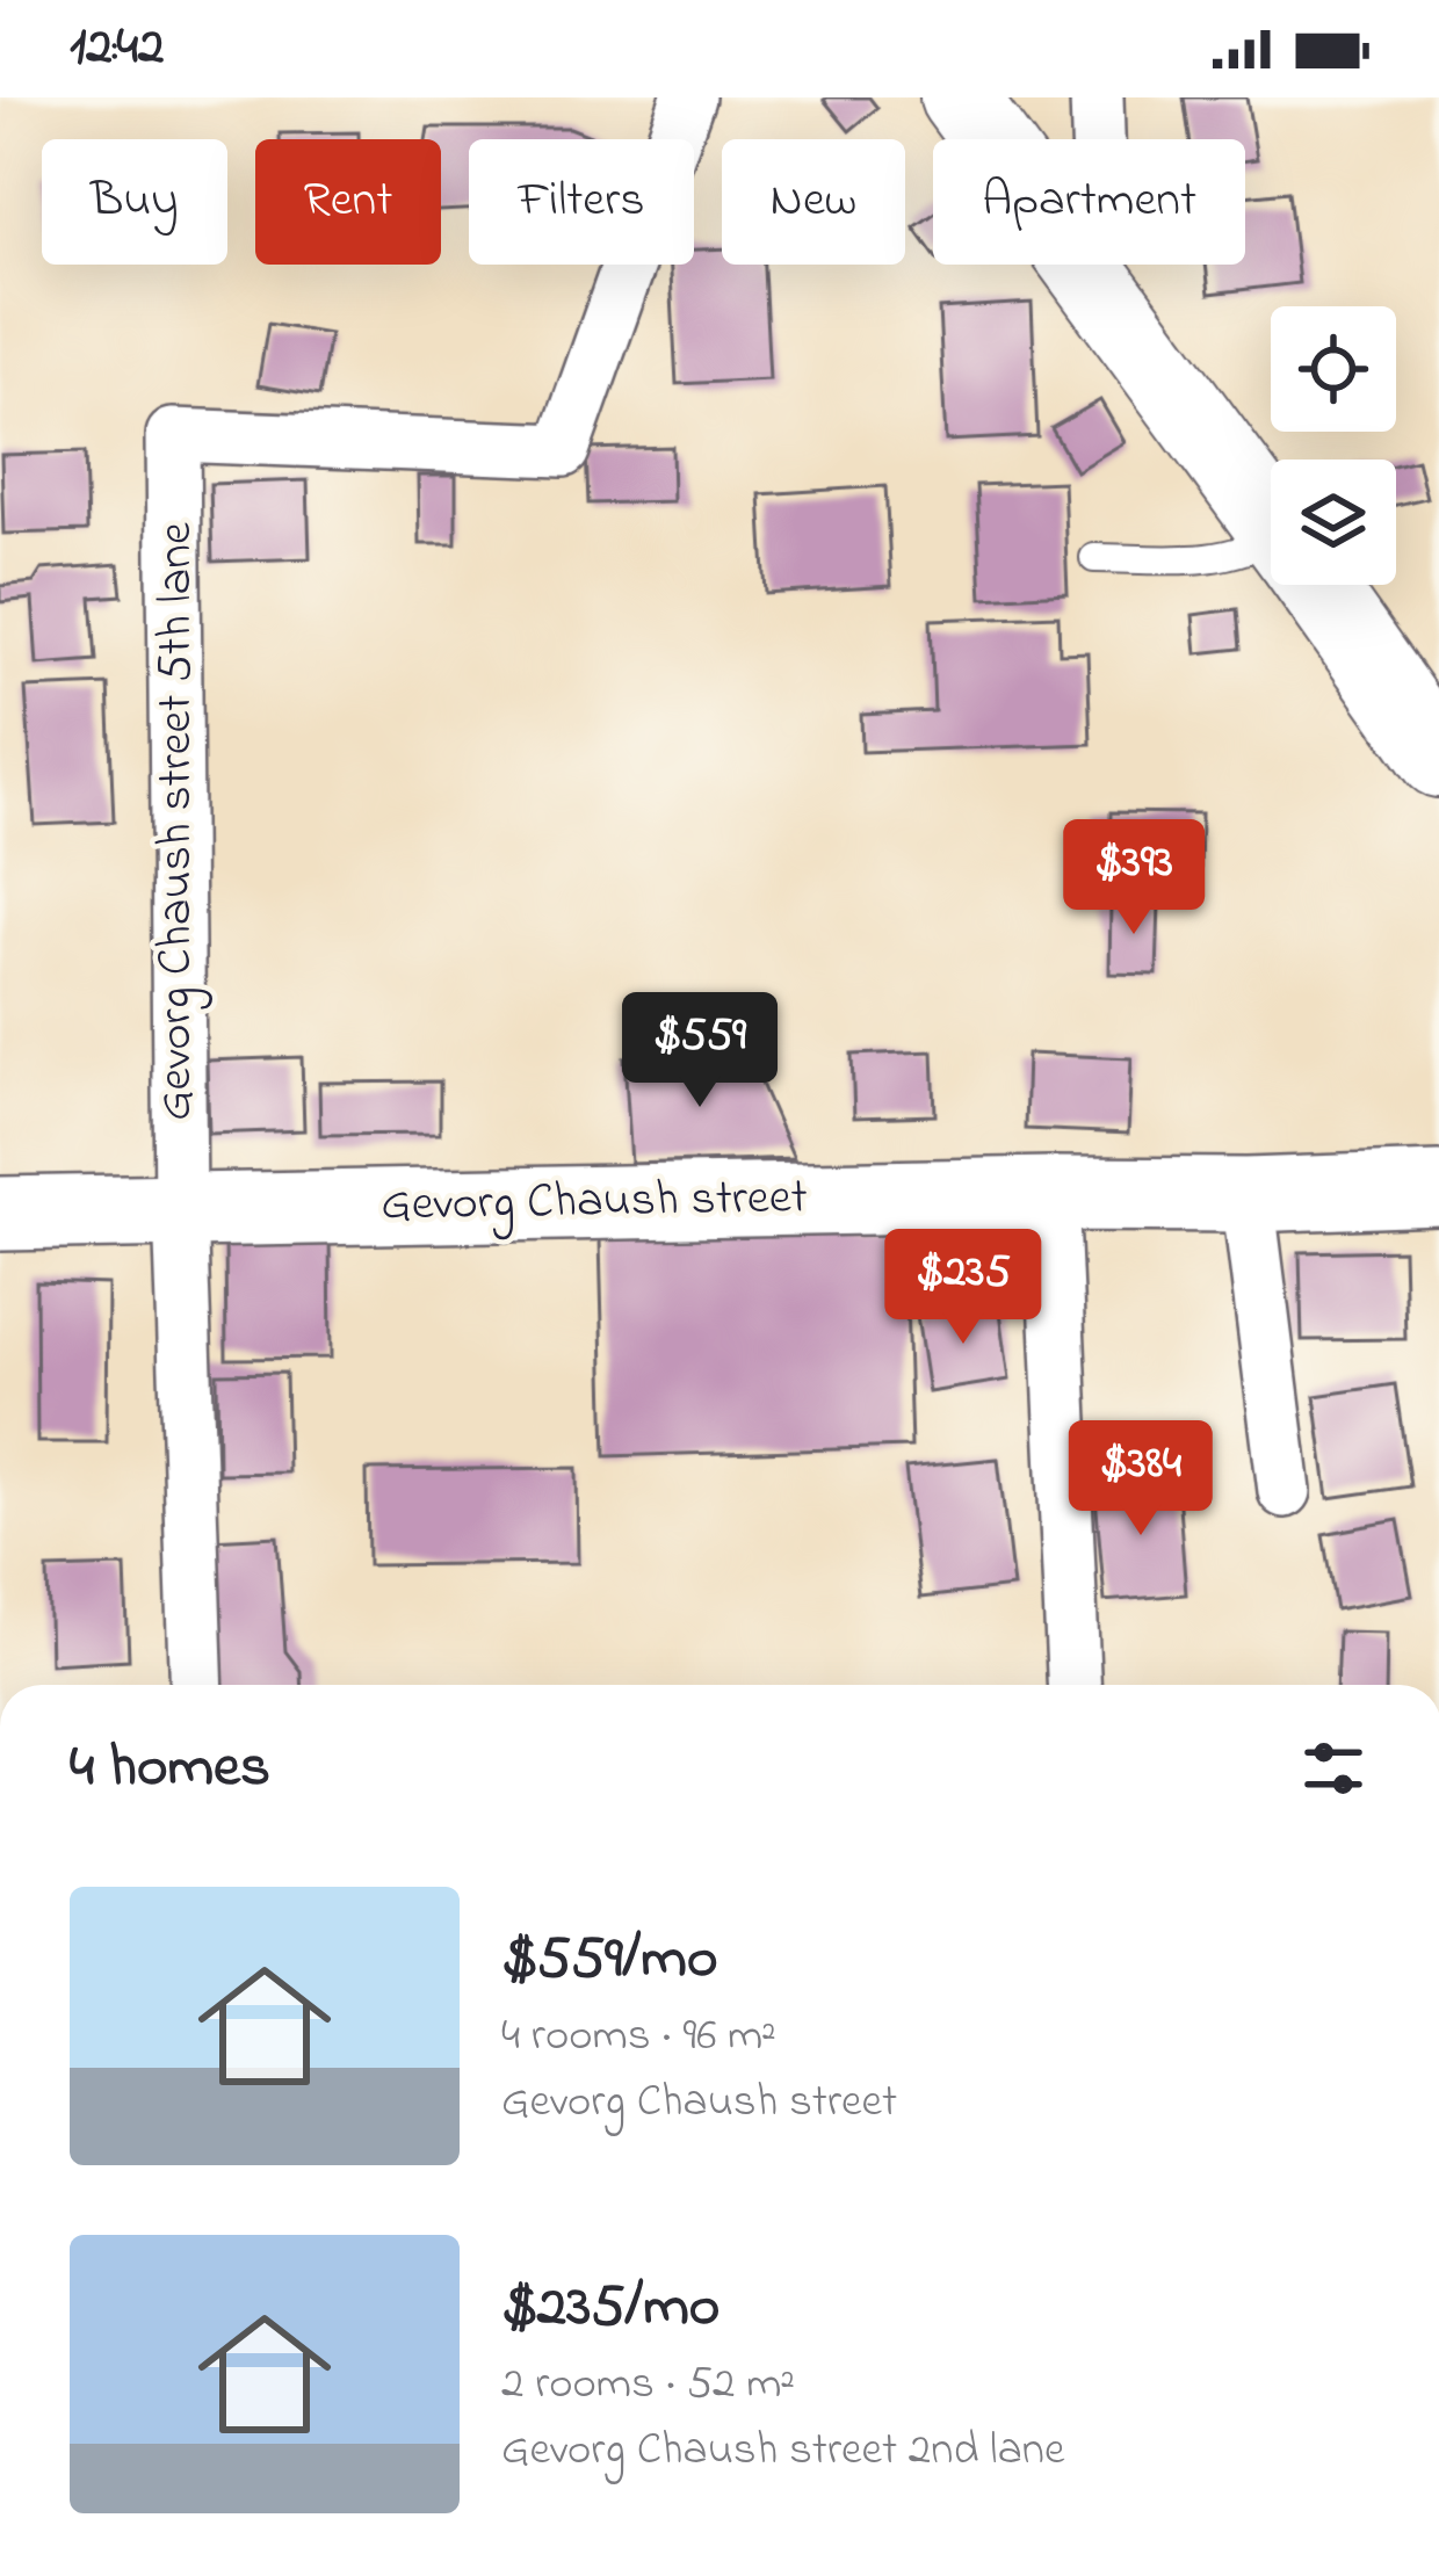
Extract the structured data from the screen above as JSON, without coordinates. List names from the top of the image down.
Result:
{
  "streets": {
    "main road": ["Gevorg Chaush street"],
    "street": ["Gevorg Chaush street 5th lane"]
  },
  "crossings": [
    ["Gevorg Chaush street 5th lane", "Gevorg Chaush street"]
  ],
  "page": {
    "status": "12:42",
    "chip": [
      "Buy",
      "Rent",
      "Filters",
      "New",
      "Apartment"
    ],
    "price": [
      "$393",
      "$559",
      "$235",
      "$384"
    ],
    "heading": "4 homes",
    "list": [
      {
        "name": "$559/mo",
        "note": "4 rooms · 96 m² · Gevorg Chaush street"
      },
      {
        "name": "$235/mo",
        "note": "2 rooms · 52 m² · Gevorg Chaush street 2nd lane"
      }
    ]
  }
}
